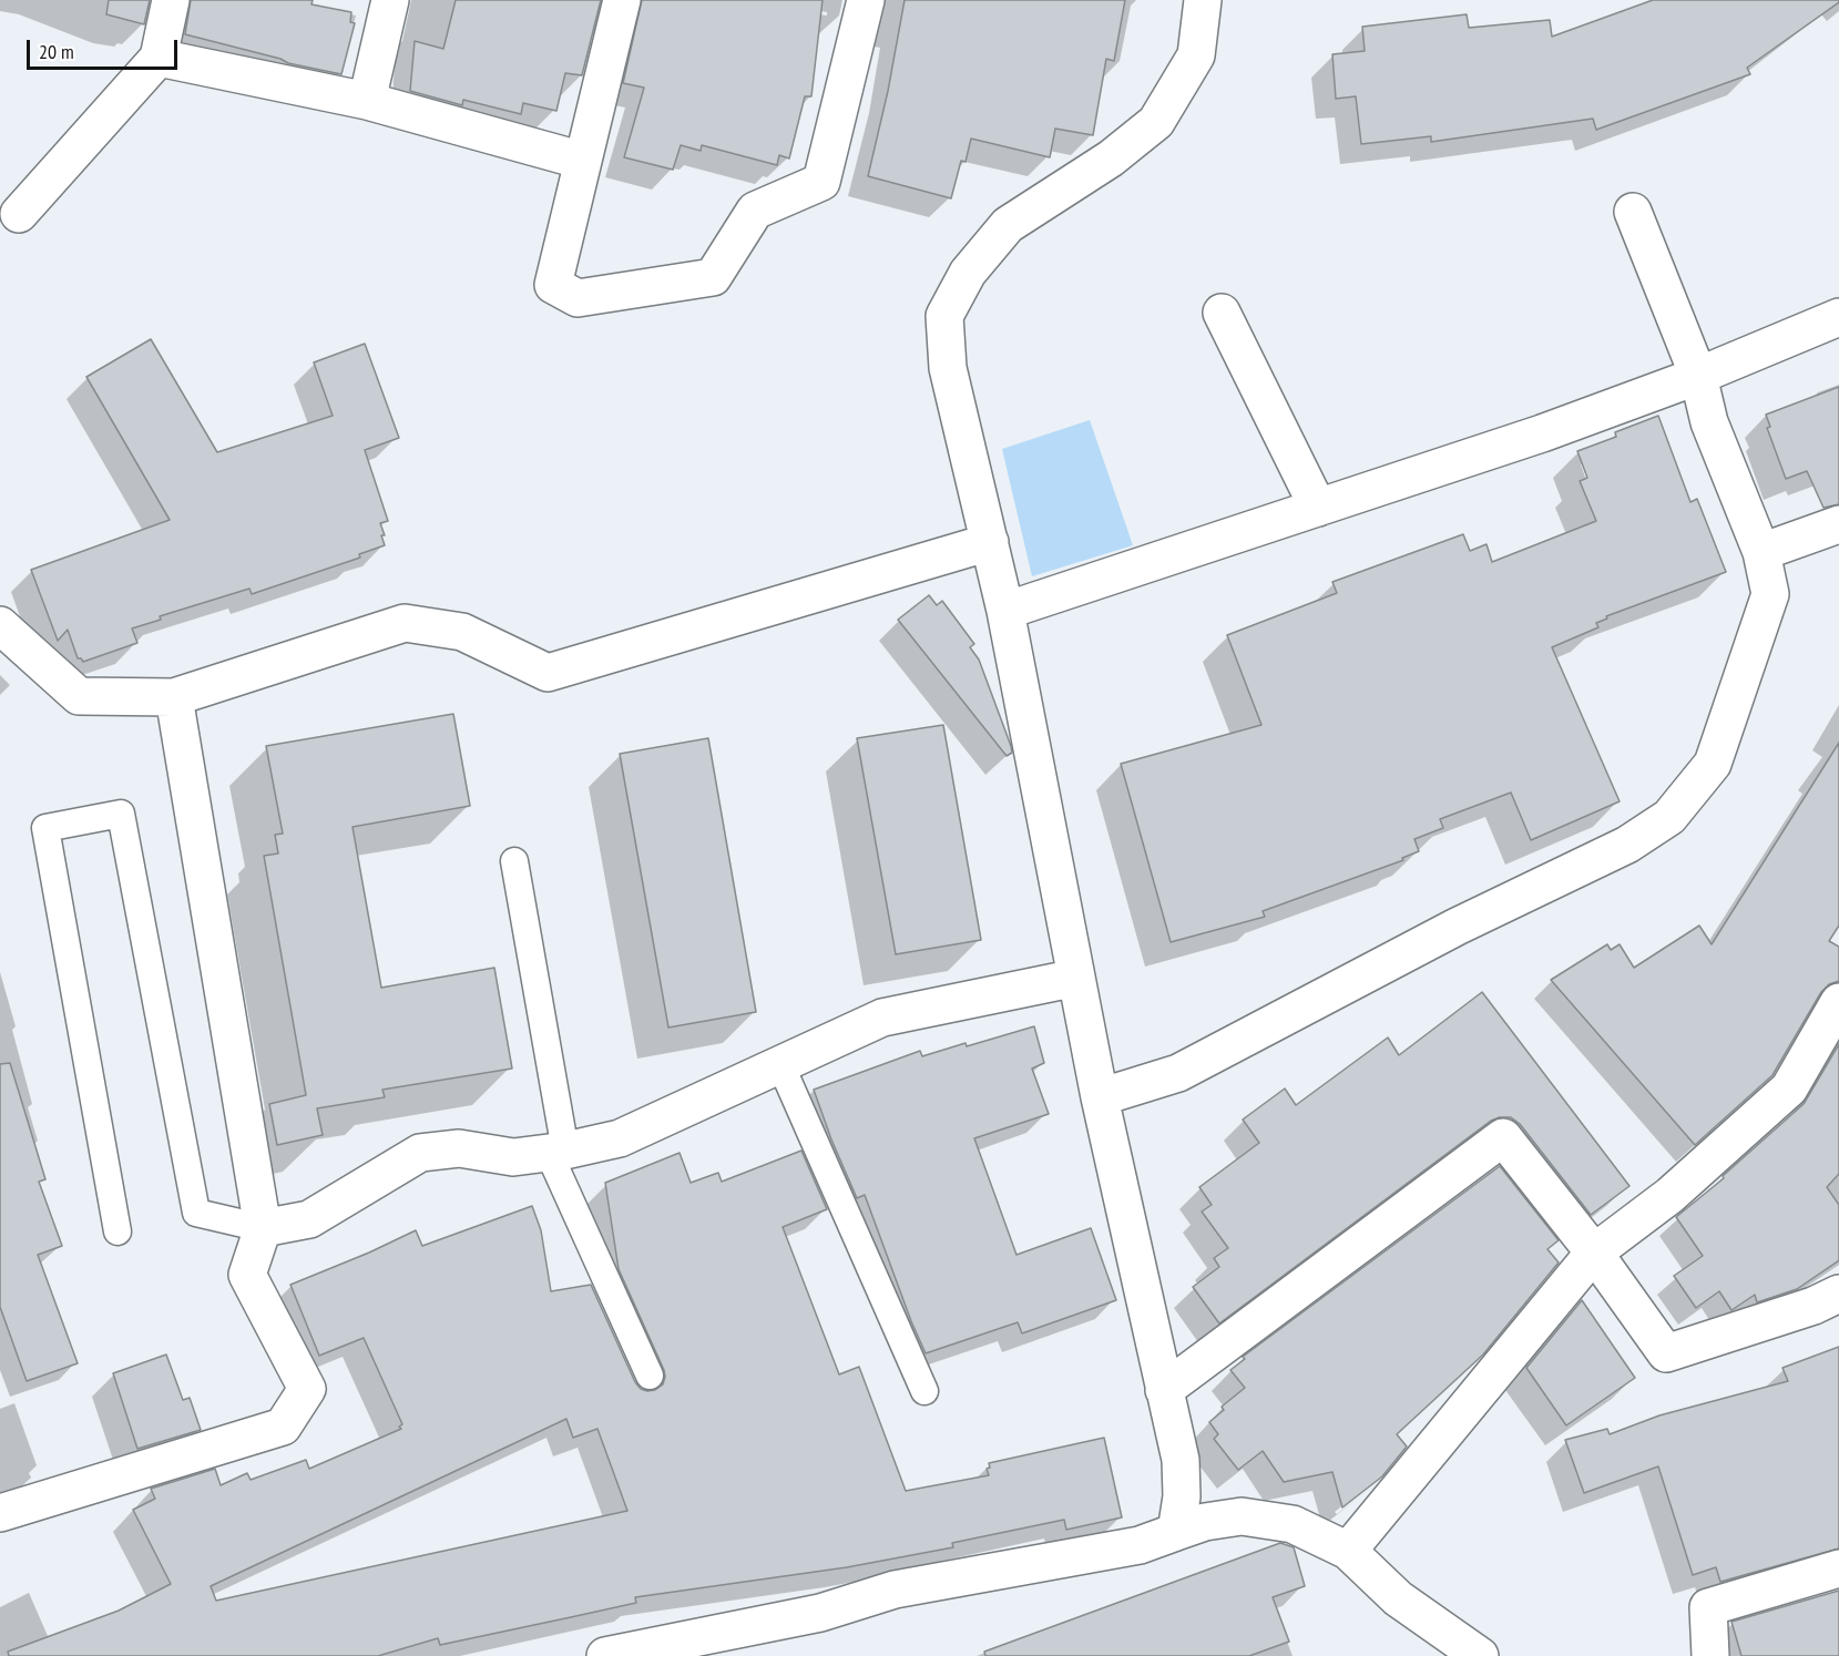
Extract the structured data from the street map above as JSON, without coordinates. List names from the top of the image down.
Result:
{
  "scale_bar": "20 m"
}
